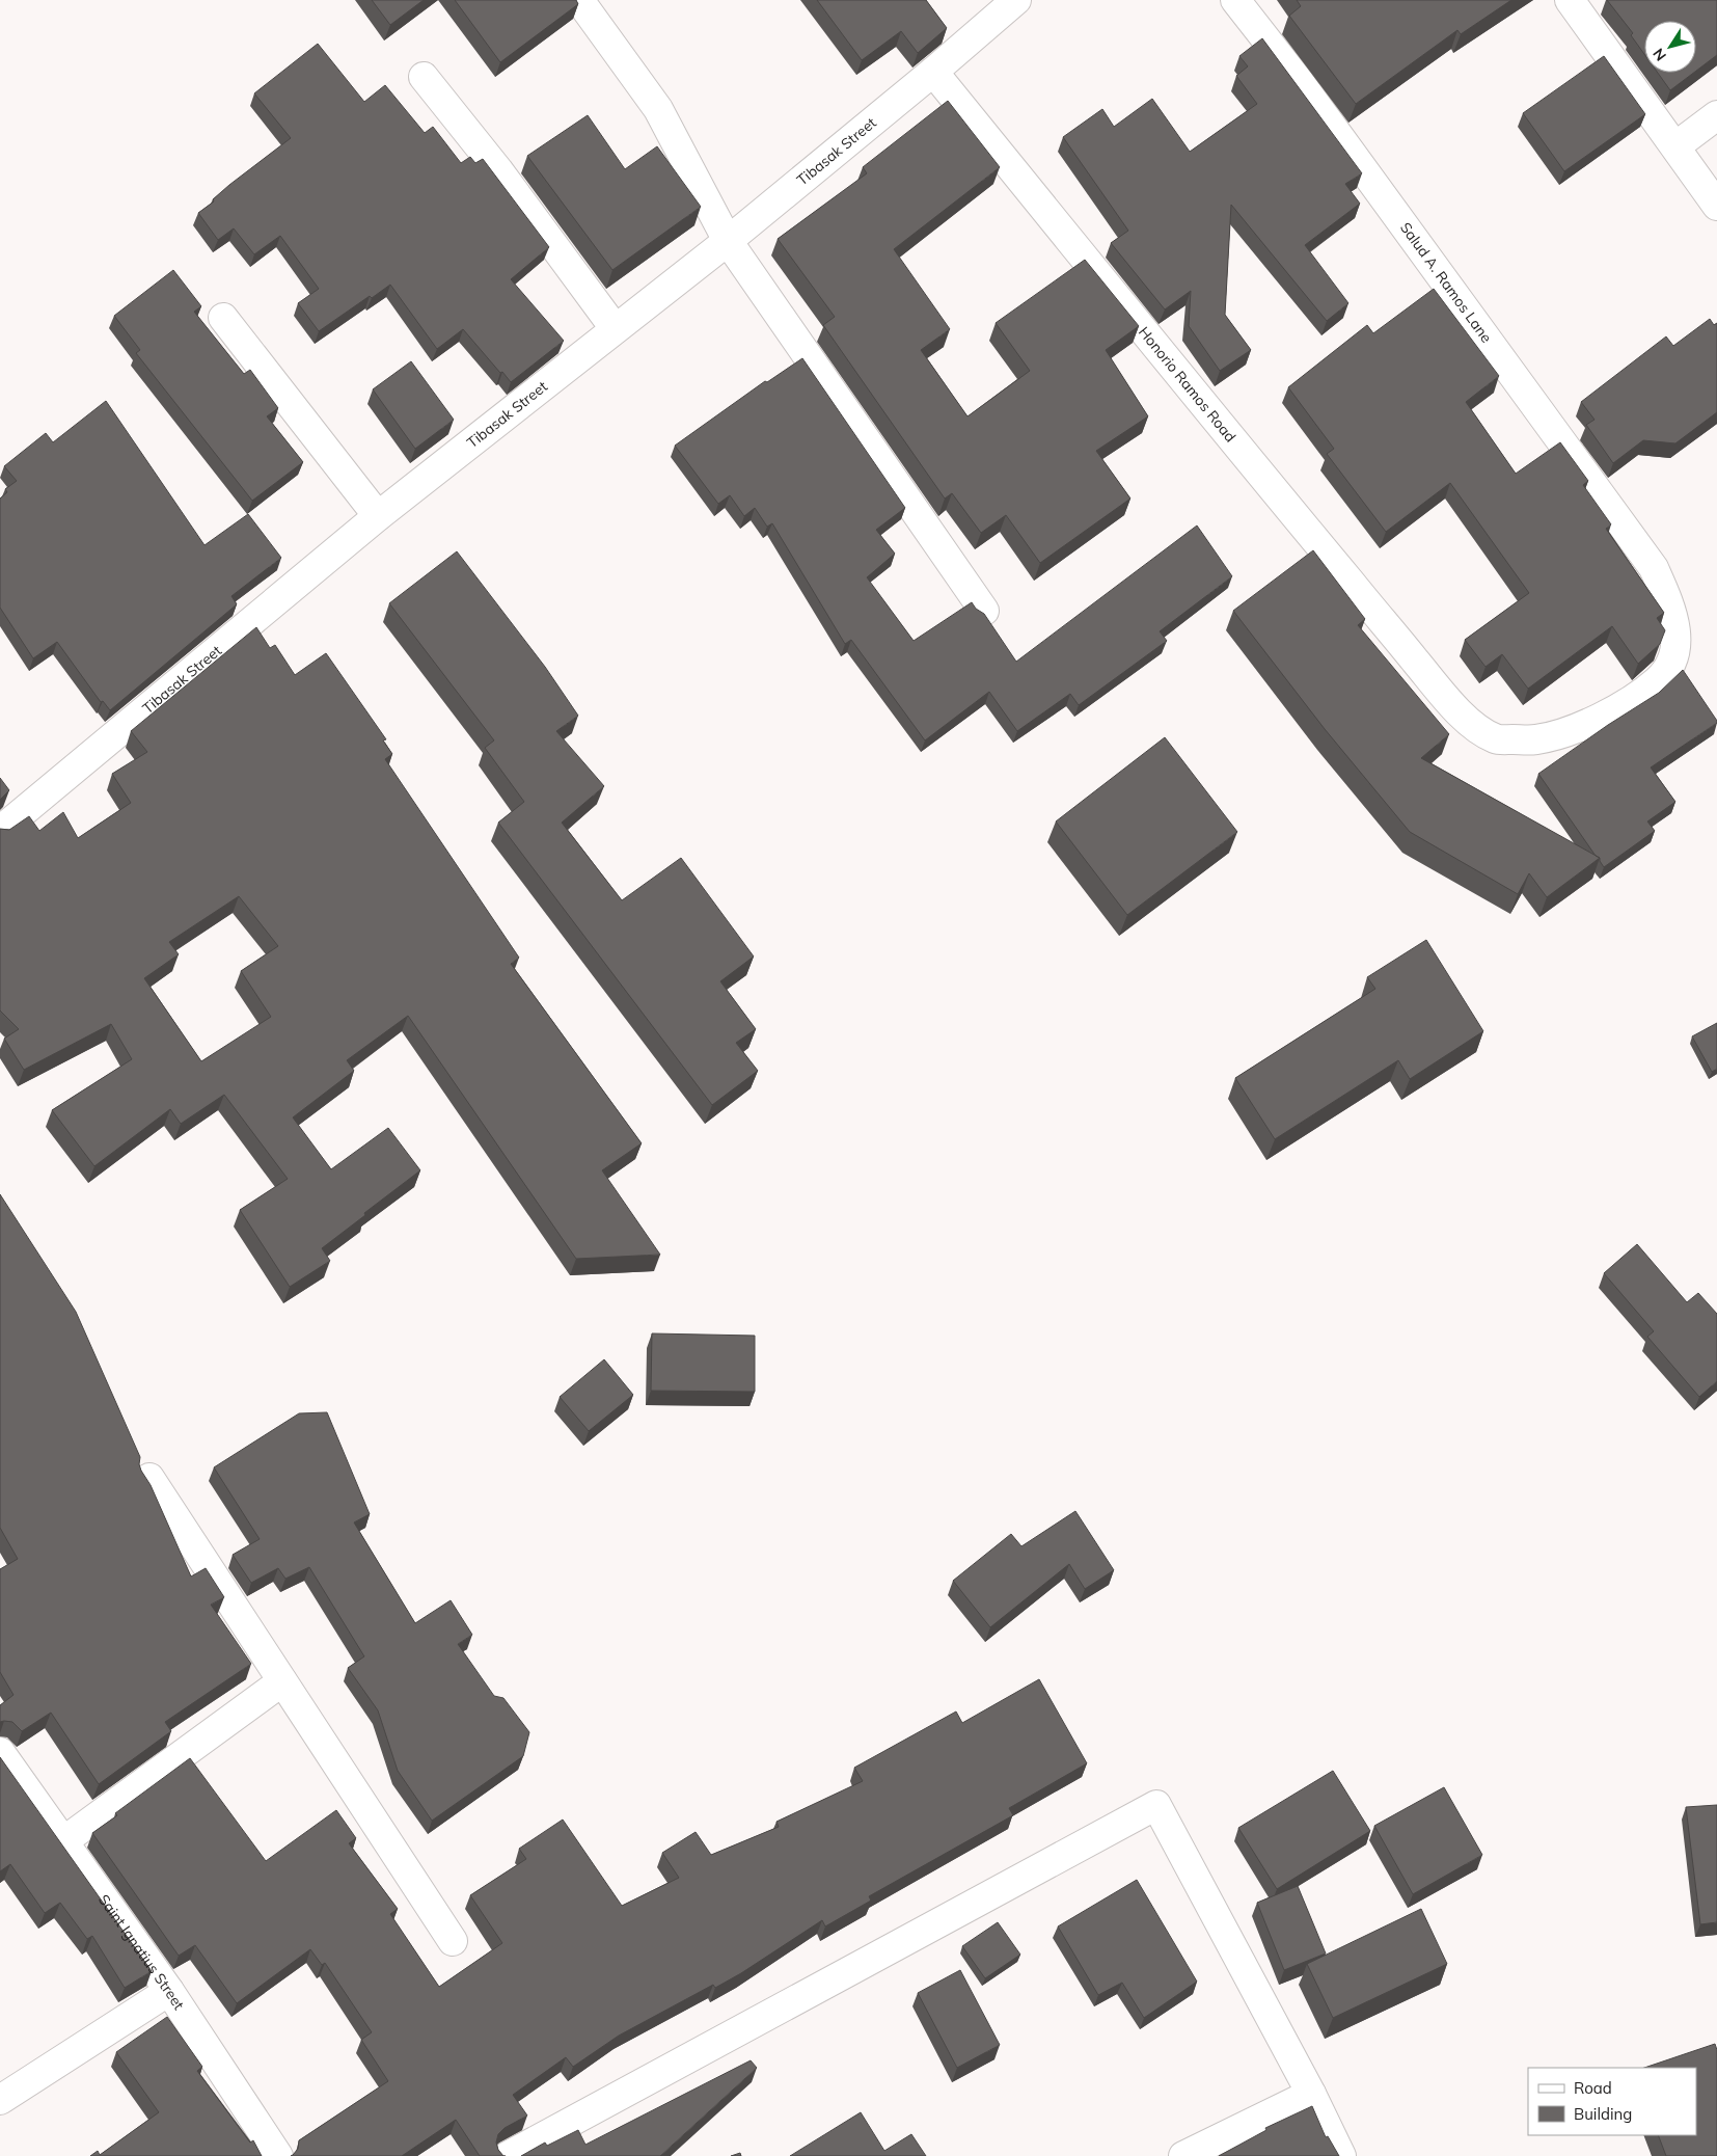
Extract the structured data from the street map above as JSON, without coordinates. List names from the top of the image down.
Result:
{
  "streets": {
    "street": [
      "Tibasak Street",
      "Salud A. Ramos Lane",
      "Honorio Ramos Road",
      "Saint Ignatius Street"
    ]
  },
  "crossings": [
    ["Tibasak Street", "Honorio Ramos Road"],
    ["Salud A. Ramos Lane", "Honorio Ramos Road"]
  ],
  "legend": ["Road", "Building"],
  "north": "bottom left"
}
